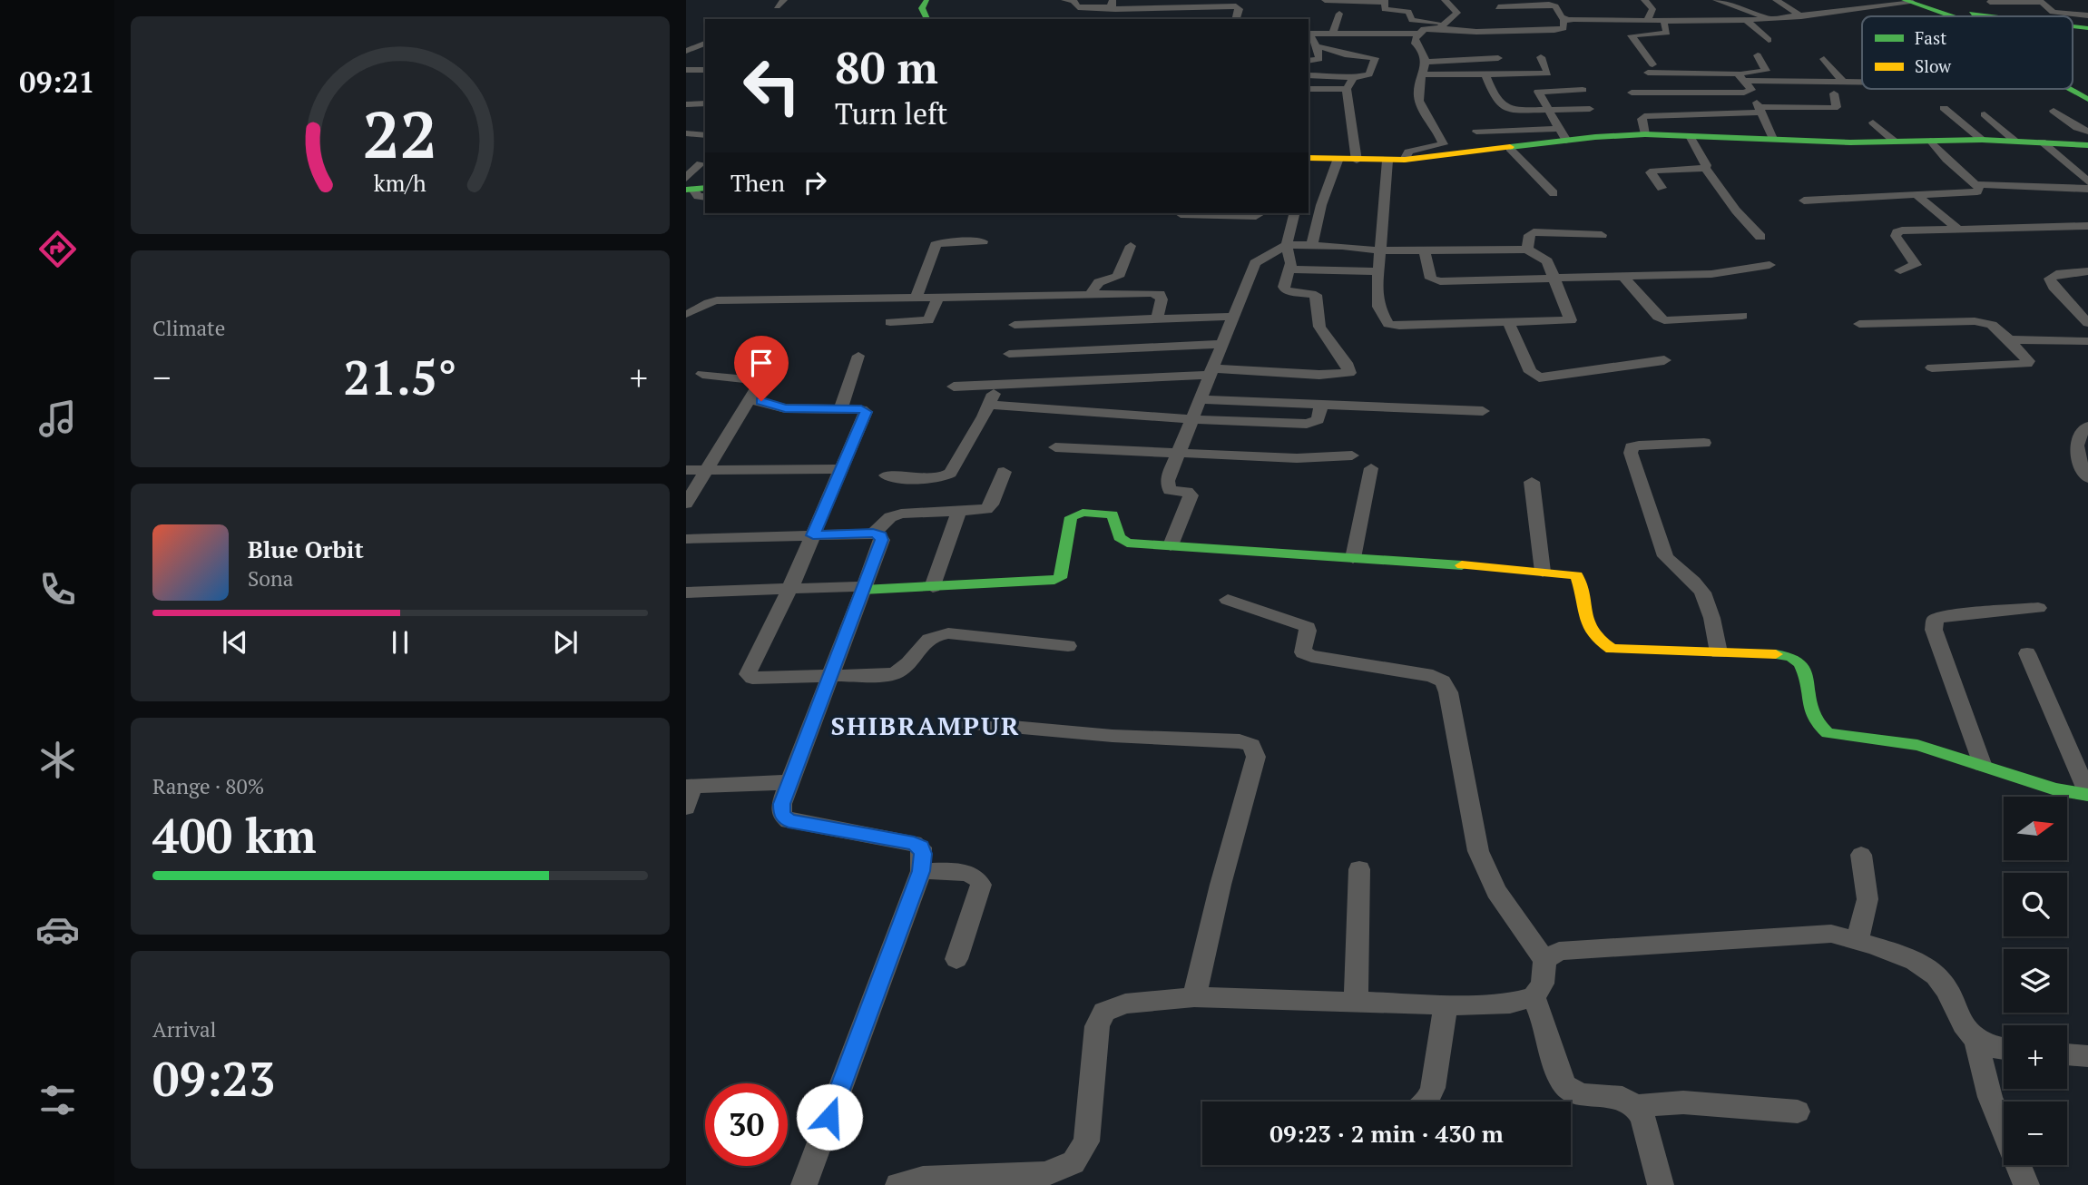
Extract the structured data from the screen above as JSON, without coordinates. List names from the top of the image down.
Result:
{
  "districts": ["SHIBRAMPUR"],
  "legend": ["Fast", "Slow"],
  "north": "right",
  "page": {
    "tabs": "09:21",
    "turn": ["80 m", "Turn left"],
    "then": "Then",
    "tile": [
      "Climate",
      ["Range · 80%", "400 km"],
      ["Arrival", "09:23"]
    ],
    "heat": ["−", "21.5°", "+"],
    "song": ["Blue Orbit", "Sona"],
    "map_buttons": ["+", "−"],
    "limit": "30",
    "trip": "09:23 · 2 min · 430 m",
    "gauge": ["22", "km/h"]
  }
}
